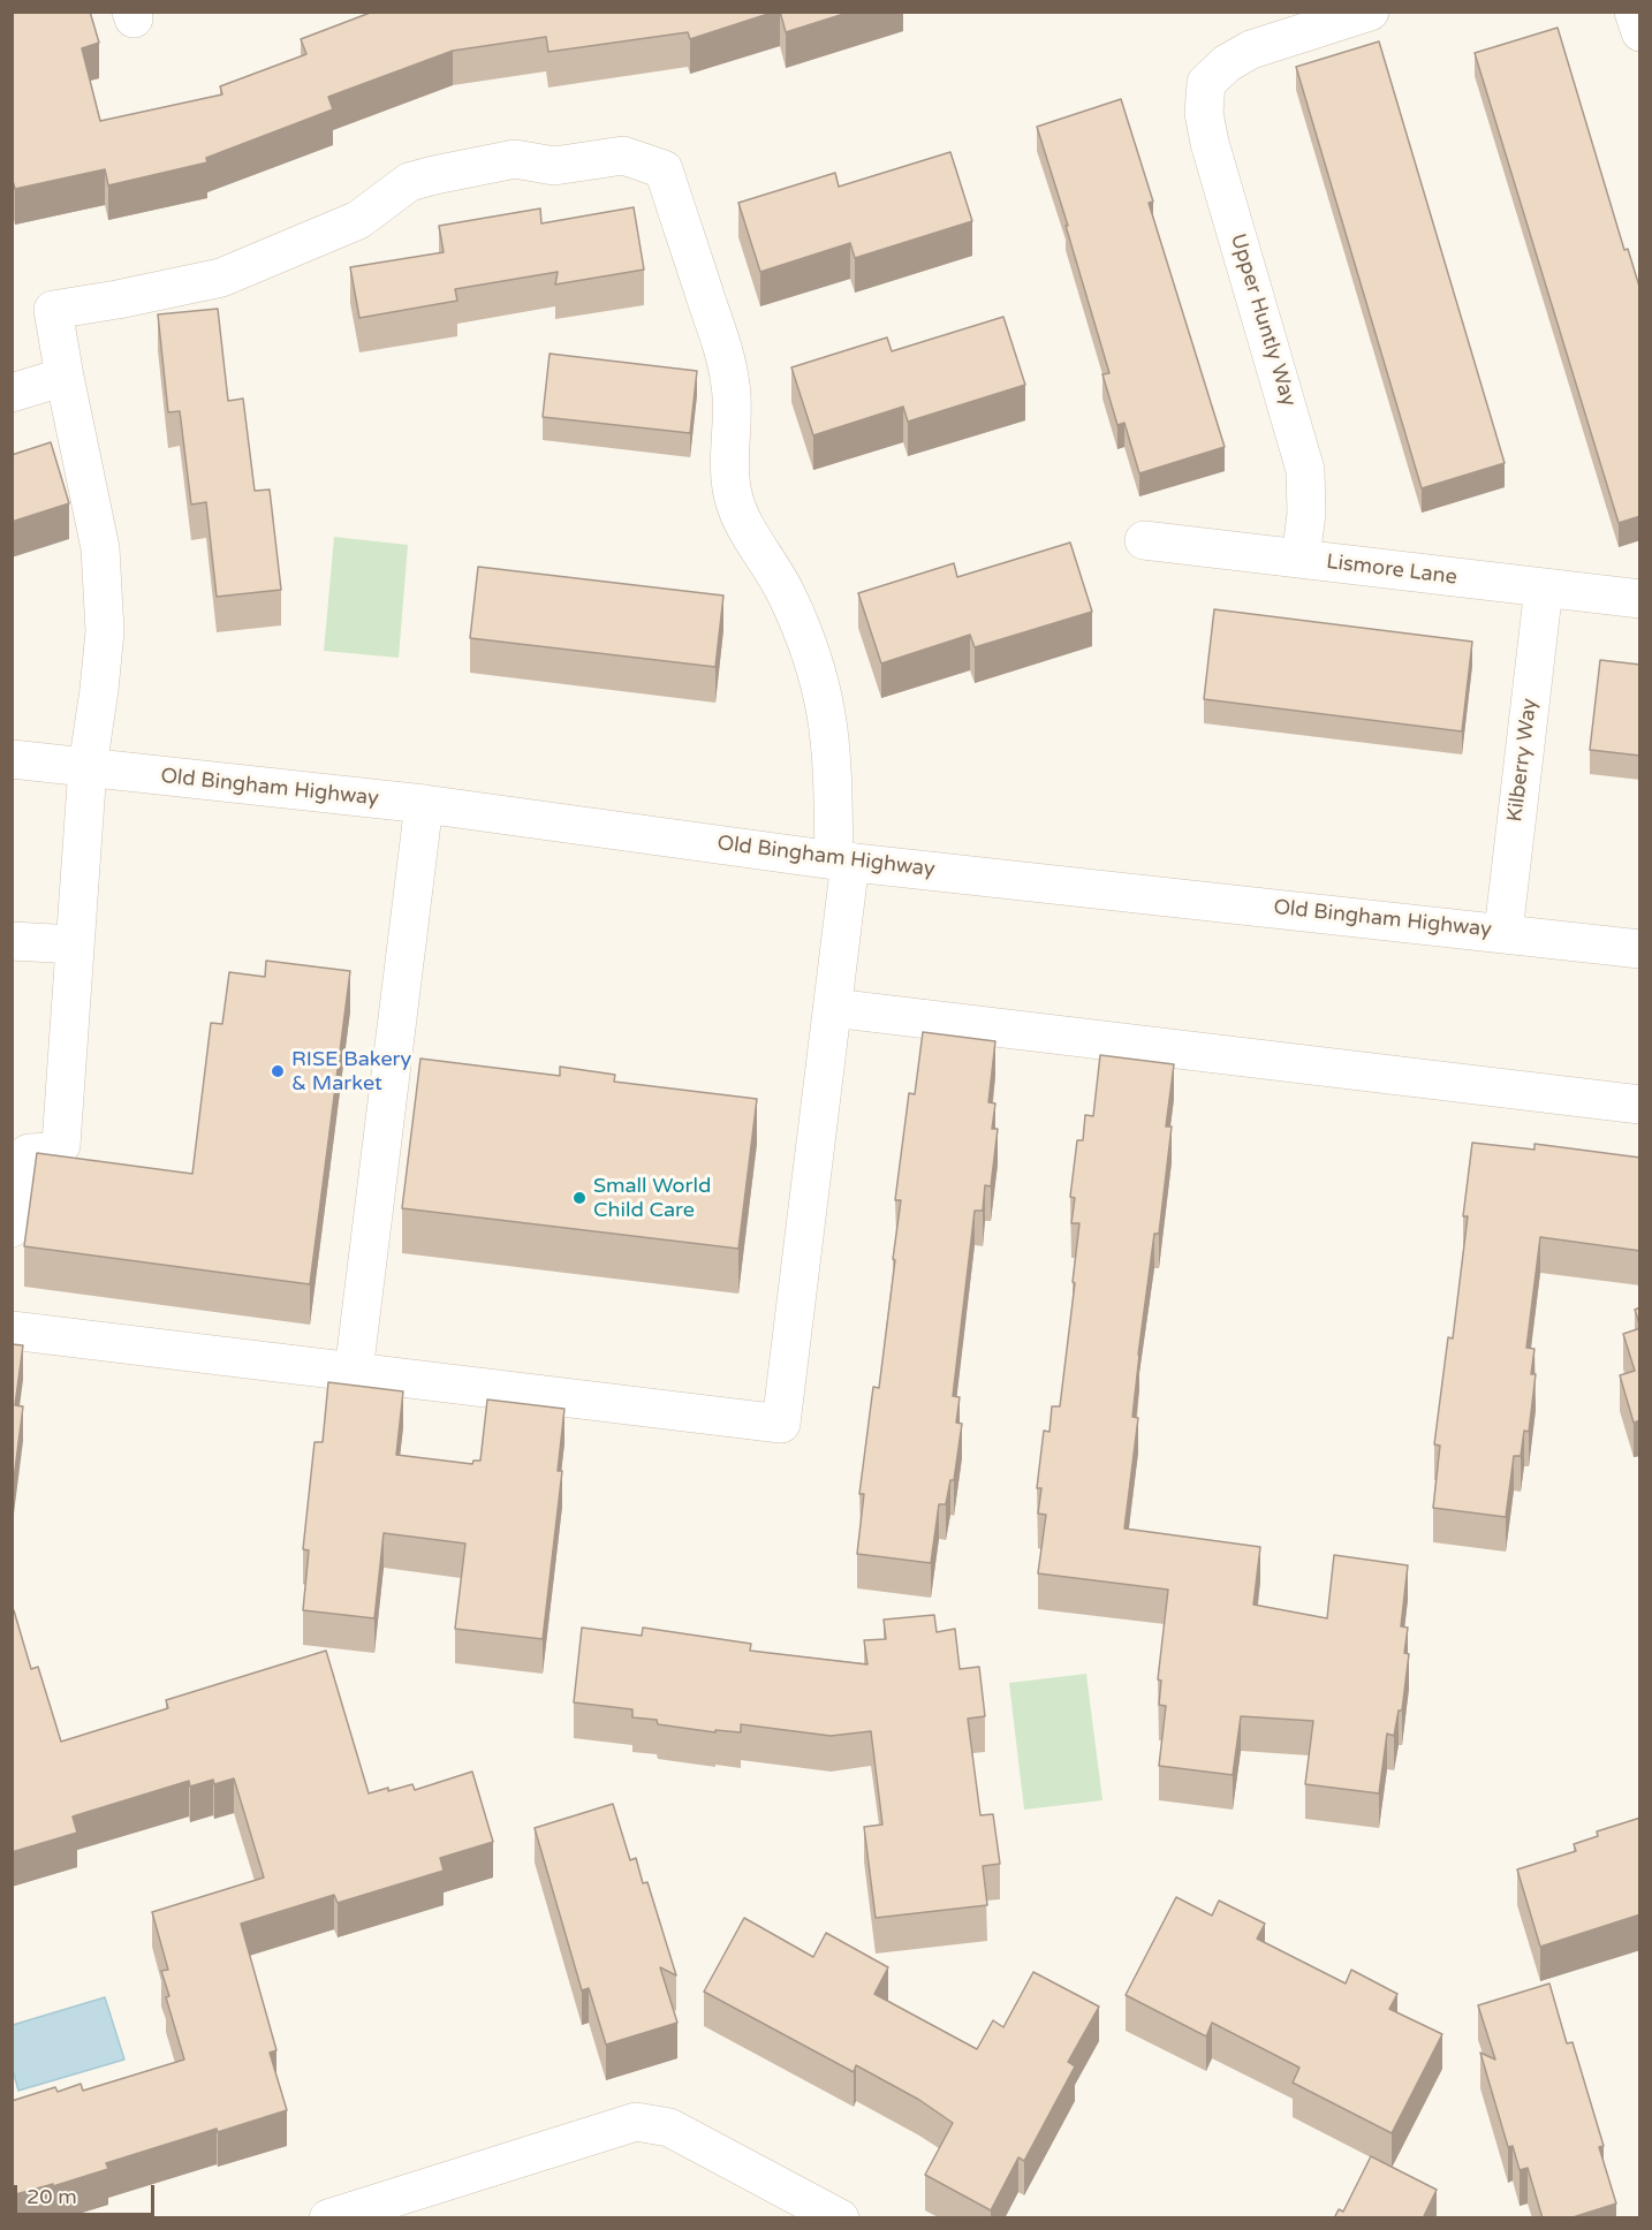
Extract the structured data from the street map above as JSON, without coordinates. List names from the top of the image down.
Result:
{
  "streets": {
    "street": [
      "Upper Huntly Way",
      "Lismore Lane",
      "Kilberry Way",
      "Old Bingham Highway"
    ]
  },
  "crossings": [
    ["Upper Huntly Way", "Lismore Lane"],
    ["Lismore Lane", "Kilberry Way"],
    ["Kilberry Way", "Old Bingham Highway"]
  ],
  "places": ["RISE Bakery & Market", "Small World Child Care"],
  "scale_bar": "20 m"
}
